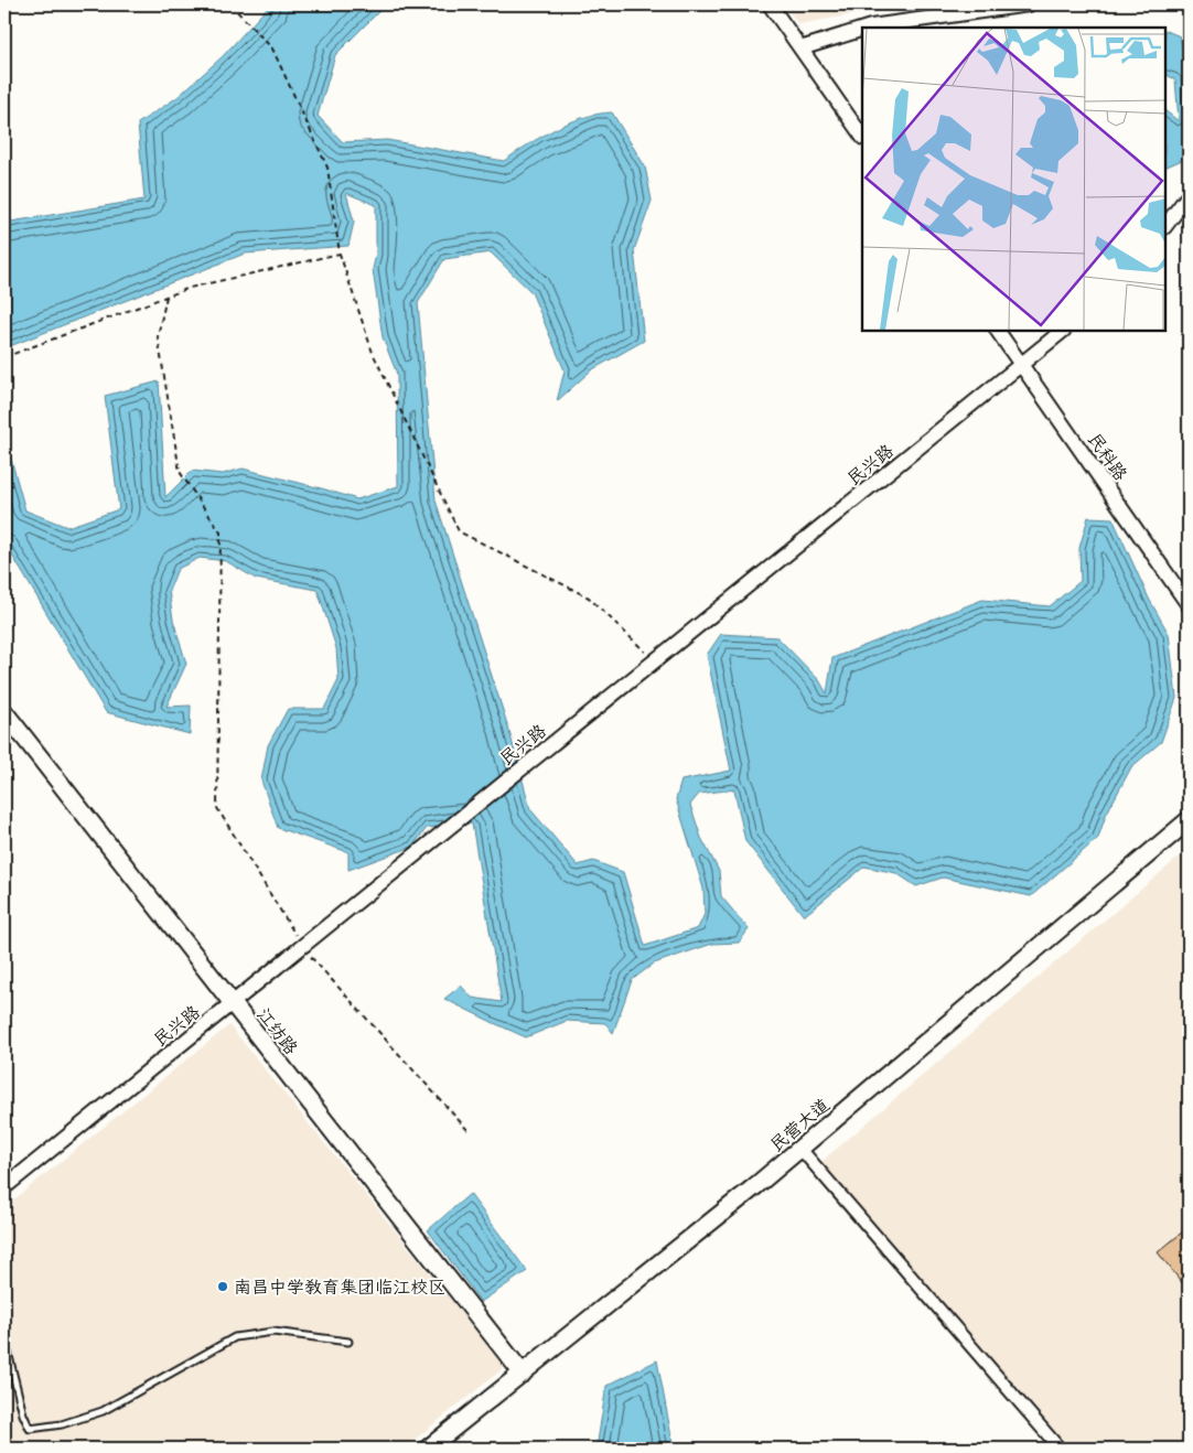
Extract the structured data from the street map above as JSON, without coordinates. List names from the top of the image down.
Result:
{
  "streets": {
    "main road": ["江纺路", "民营大道"],
    "street": ["民科路", "民兴路"]
  },
  "crossings": [
    ["民科路", "民兴路"],
    ["民兴路", "江纺路"],
    ["江纺路", "民营大道"]
  ],
  "places": ["南昌中学教育集团临江校区"]
}
